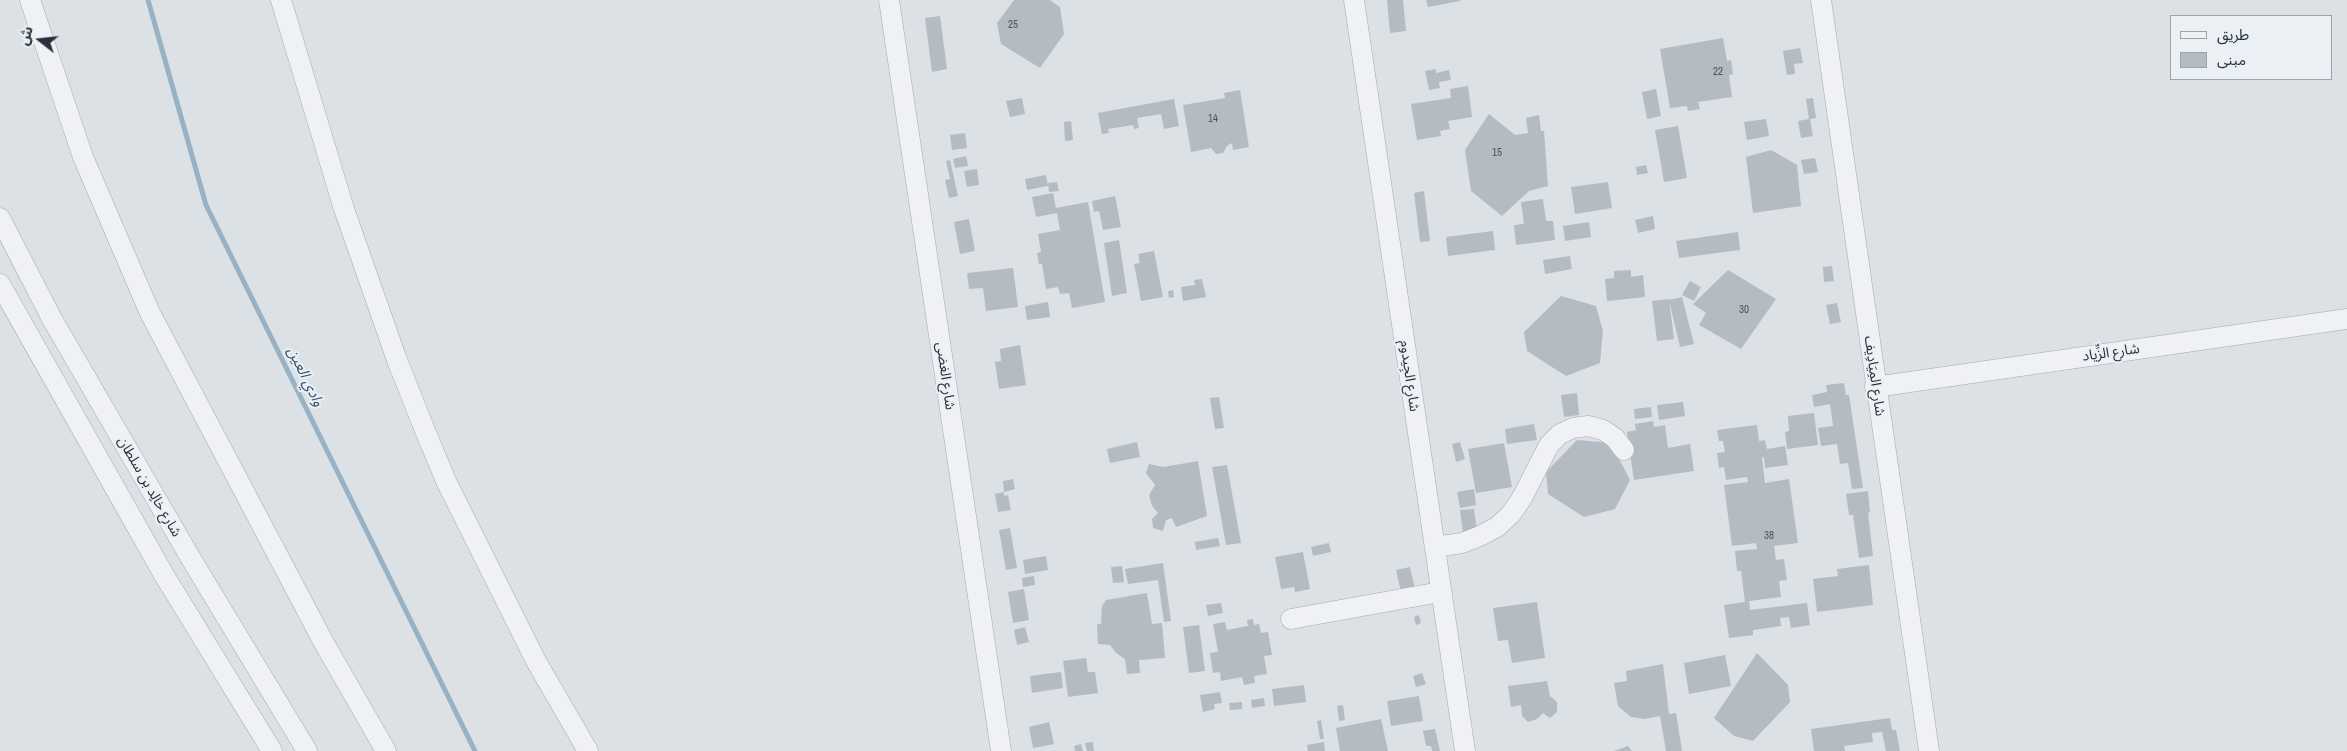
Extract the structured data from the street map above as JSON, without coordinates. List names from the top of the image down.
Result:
{
  "streets": {
    "street": [
      "شارع الزِّياد",
      "شارع الغضى",
      "شارع الجِيدوم",
      "شارع المِيَادِيف",
      "شارع خالِد بن سلطان"
    ]
  },
  "crossings": [
    ["شارع الزِّياد", "شارع المِيَادِيف"]
  ],
  "water": ["وادي العين"],
  "house_numbers": [
    "25",
    "22",
    "14",
    "15",
    "30",
    "38"
  ],
  "legend": ["طريق", "مبنى"],
  "north": "left"
}
